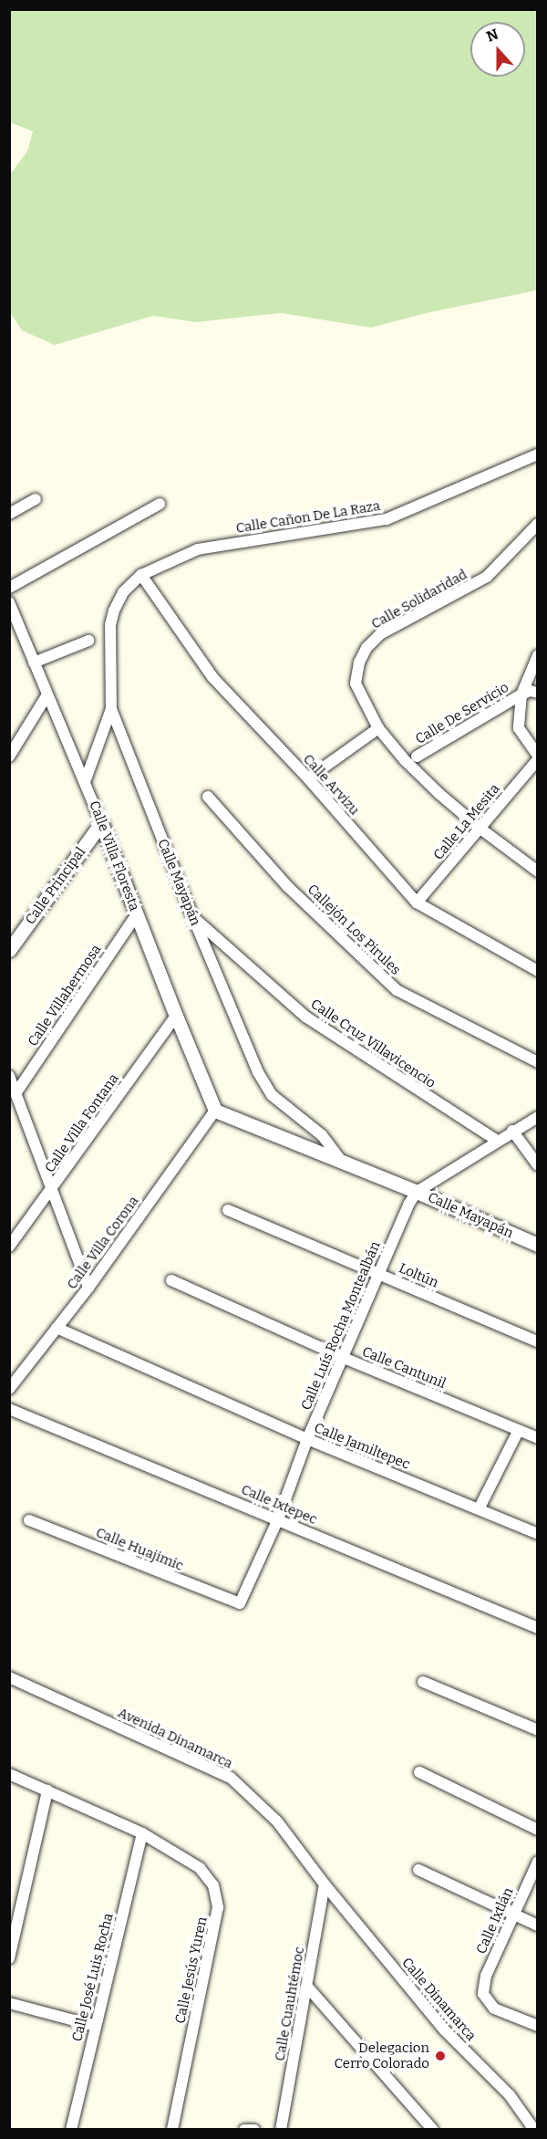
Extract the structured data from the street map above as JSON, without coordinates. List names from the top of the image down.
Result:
{
  "streets": {
    "street": [
      "Calle Cañon De La Raza",
      "Calle Solidaridad",
      "Calle De Servicio",
      "Calle Arvizu",
      "Calle La Mesita",
      "Calle Villa Floresta",
      "Calle Mayapán",
      "Calle Principal",
      "Callejón Los Pirules",
      "Calle Villahermosa",
      "Calle Cruz Villavicencio",
      "Calle Villa Fontana",
      "Calle Villa Corona",
      "Loltún",
      "Calle Luís Rocha Montealbán",
      "Calle Cantunil",
      "Calle Jamiltepec",
      "Calle Ixtepec",
      "Calle Huajimic",
      "Avenida Dinamarca",
      "Calle Ixtlán",
      "Calle Jesús Yuren",
      "Calle José Luis Rocha",
      "Calle Dinamarca",
      "Calle Cuauhtémoc"
    ]
  },
  "crossings": [
    ["Calle Cañon De La Raza", "Calle Arvizu"],
    ["Calle Cañon De La Raza", "Calle Mayapán"],
    ["Calle Solidaridad", "Calle La Mesita"],
    ["Calle De Servicio", "Calle La Mesita"],
    ["Calle Arvizu", "Calle La Mesita"],
    ["Calle Arvizu", "Calle Mayapán"],
    ["Calle Villa Floresta", "Calle Mayapán"],
    ["Calle Villa Floresta", "Calle Principal"],
    ["Calle Villa Floresta", "Calle Villahermosa"],
    ["Calle Villa Floresta", "Calle Villa Fontana"],
    ["Calle Villa Floresta", "Calle Villa Corona"],
    ["Calle Mayapán", "Calle Cruz Villavicencio"],
    ["Calle Mayapán", "Calle Villa Corona"],
    ["Calle Mayapán", "Calle Luís Rocha Montealbán"],
    ["Calle Cruz Villavicencio", "Calle Luís Rocha Montealbán"],
    ["Calle Villa Corona", "Calle Jamiltepec"],
    ["Loltún", "Calle Luís Rocha Montealbán"],
    ["Calle Luís Rocha Montealbán", "Calle Cantunil"],
    ["Calle Luís Rocha Montealbán", "Calle Jamiltepec"],
    ["Calle Luís Rocha Montealbán", "Calle Ixtepec"],
    ["Calle Luís Rocha Montealbán", "Calle Huajimic"],
    ["Avenida Dinamarca", "Calle Dinamarca"],
    ["Avenida Dinamarca", "Calle Cuauhtémoc"],
    ["Calle Jesús Yuren", "Calle José Luis Rocha"],
    ["Calle Dinamarca", "Calle Cuauhtémoc"]
  ],
  "places": ["Delegacion Cerro Colorado"],
  "north": "top"
}
